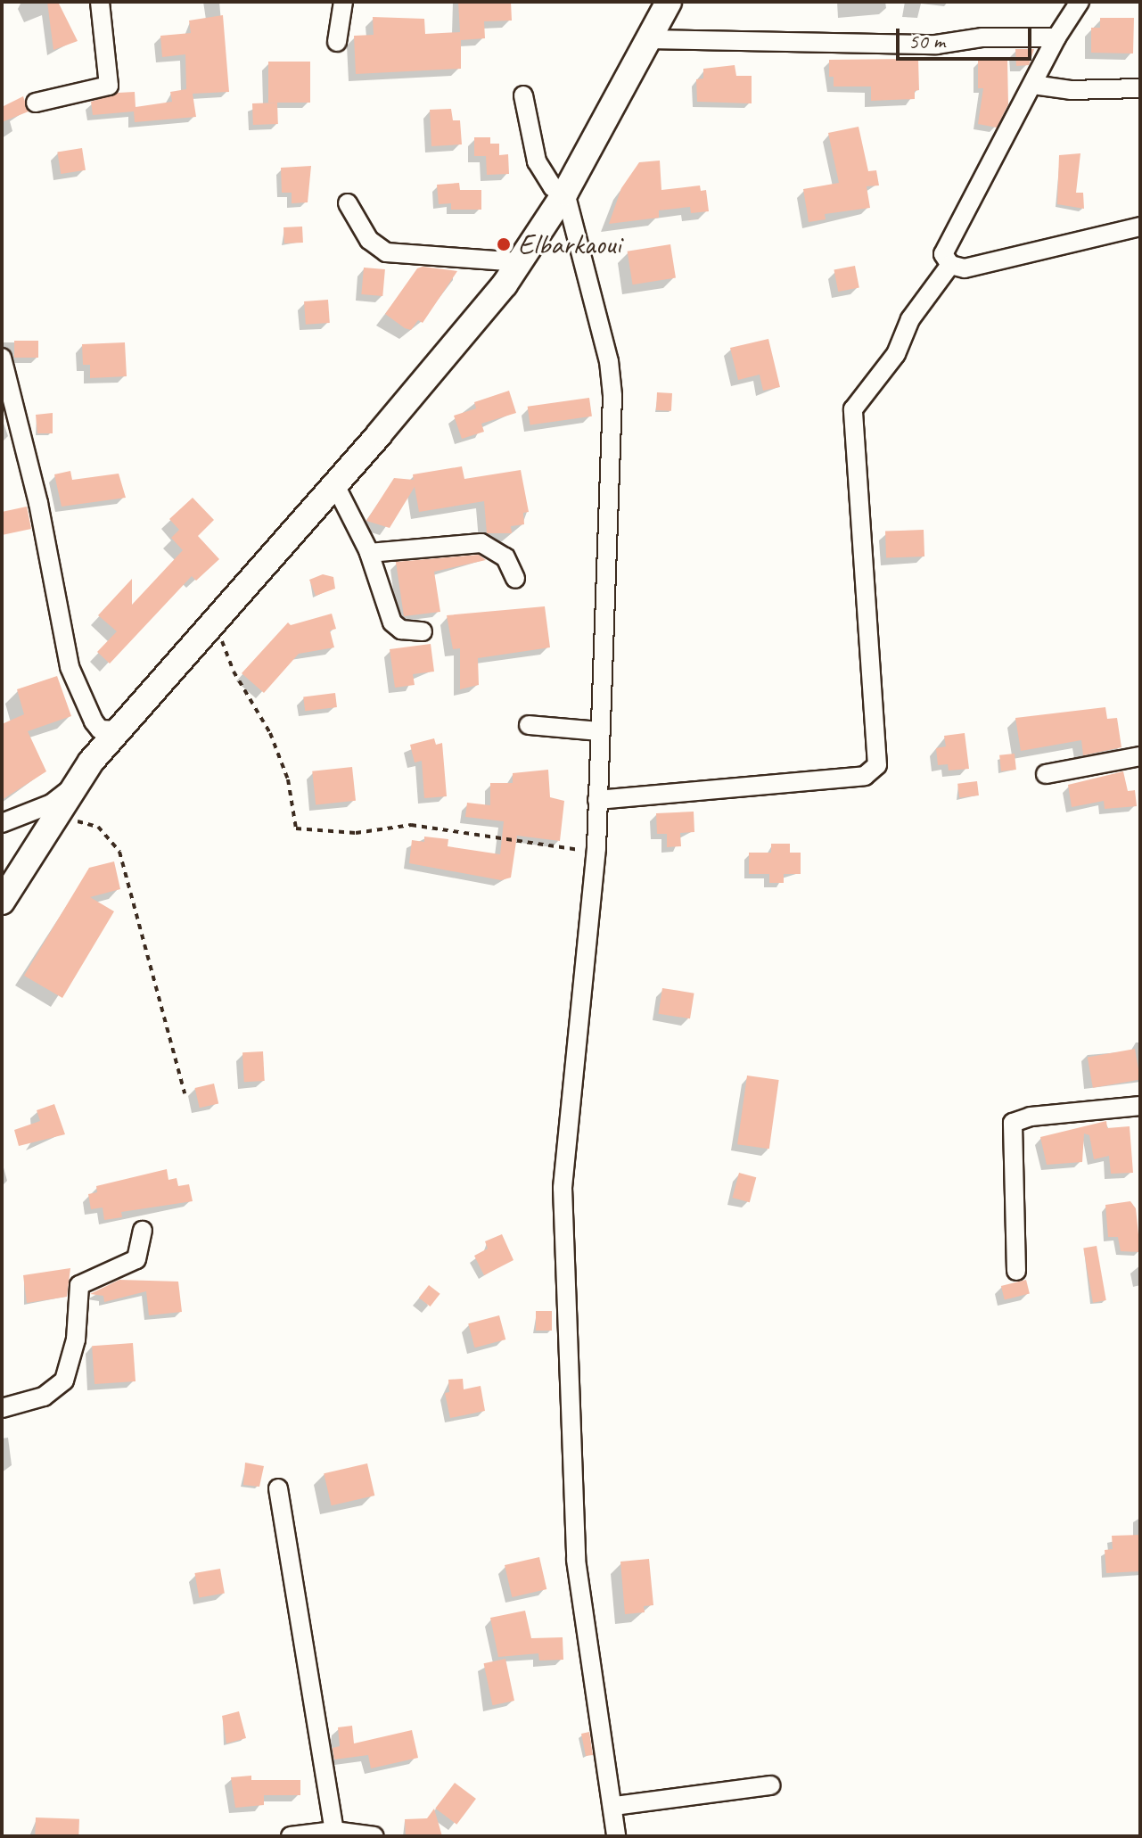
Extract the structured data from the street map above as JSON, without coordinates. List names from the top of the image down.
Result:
{
  "places": ["Elbarkaoui"],
  "scale_bar": "50 m"
}
